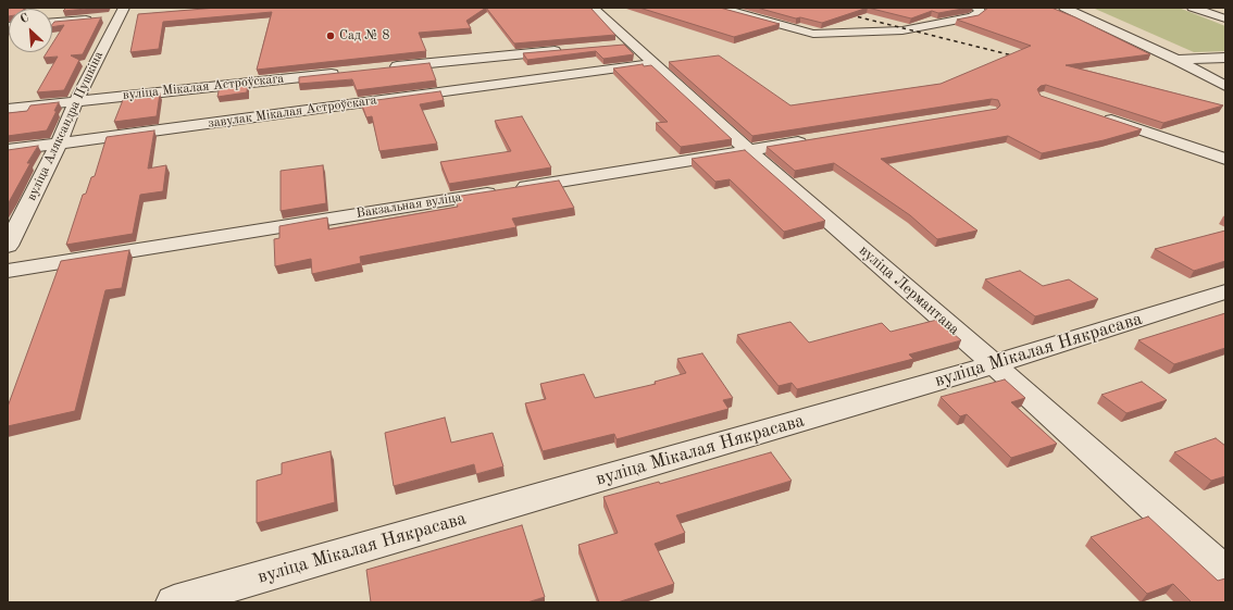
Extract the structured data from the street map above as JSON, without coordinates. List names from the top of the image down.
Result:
{
  "streets": {
    "street": [
      "вуліца Мікалая Астроўскага",
      "завулак Мікалая Астроўскага",
      "вуліца Аляксандра Пушкіна",
      "Вакзальная вуліца",
      "вуліца Лермантава",
      "вуліца Мікалая Някрасава"
    ]
  },
  "crossings": [
    ["вуліца Мікалая Астроўскага", "вуліца Аляксандра Пушкіна"],
    ["завулак Мікалая Астроўскага", "вуліца Аляксандра Пушкіна"],
    ["завулак Мікалая Астроўскага", "вуліца Лермантава"],
    ["Вакзальная вуліца", "вуліца Лермантава"],
    ["вуліца Лермантава", "вуліца Мікалая Някрасава"]
  ],
  "places": ["Сад № 8"],
  "north": "top left"
}
